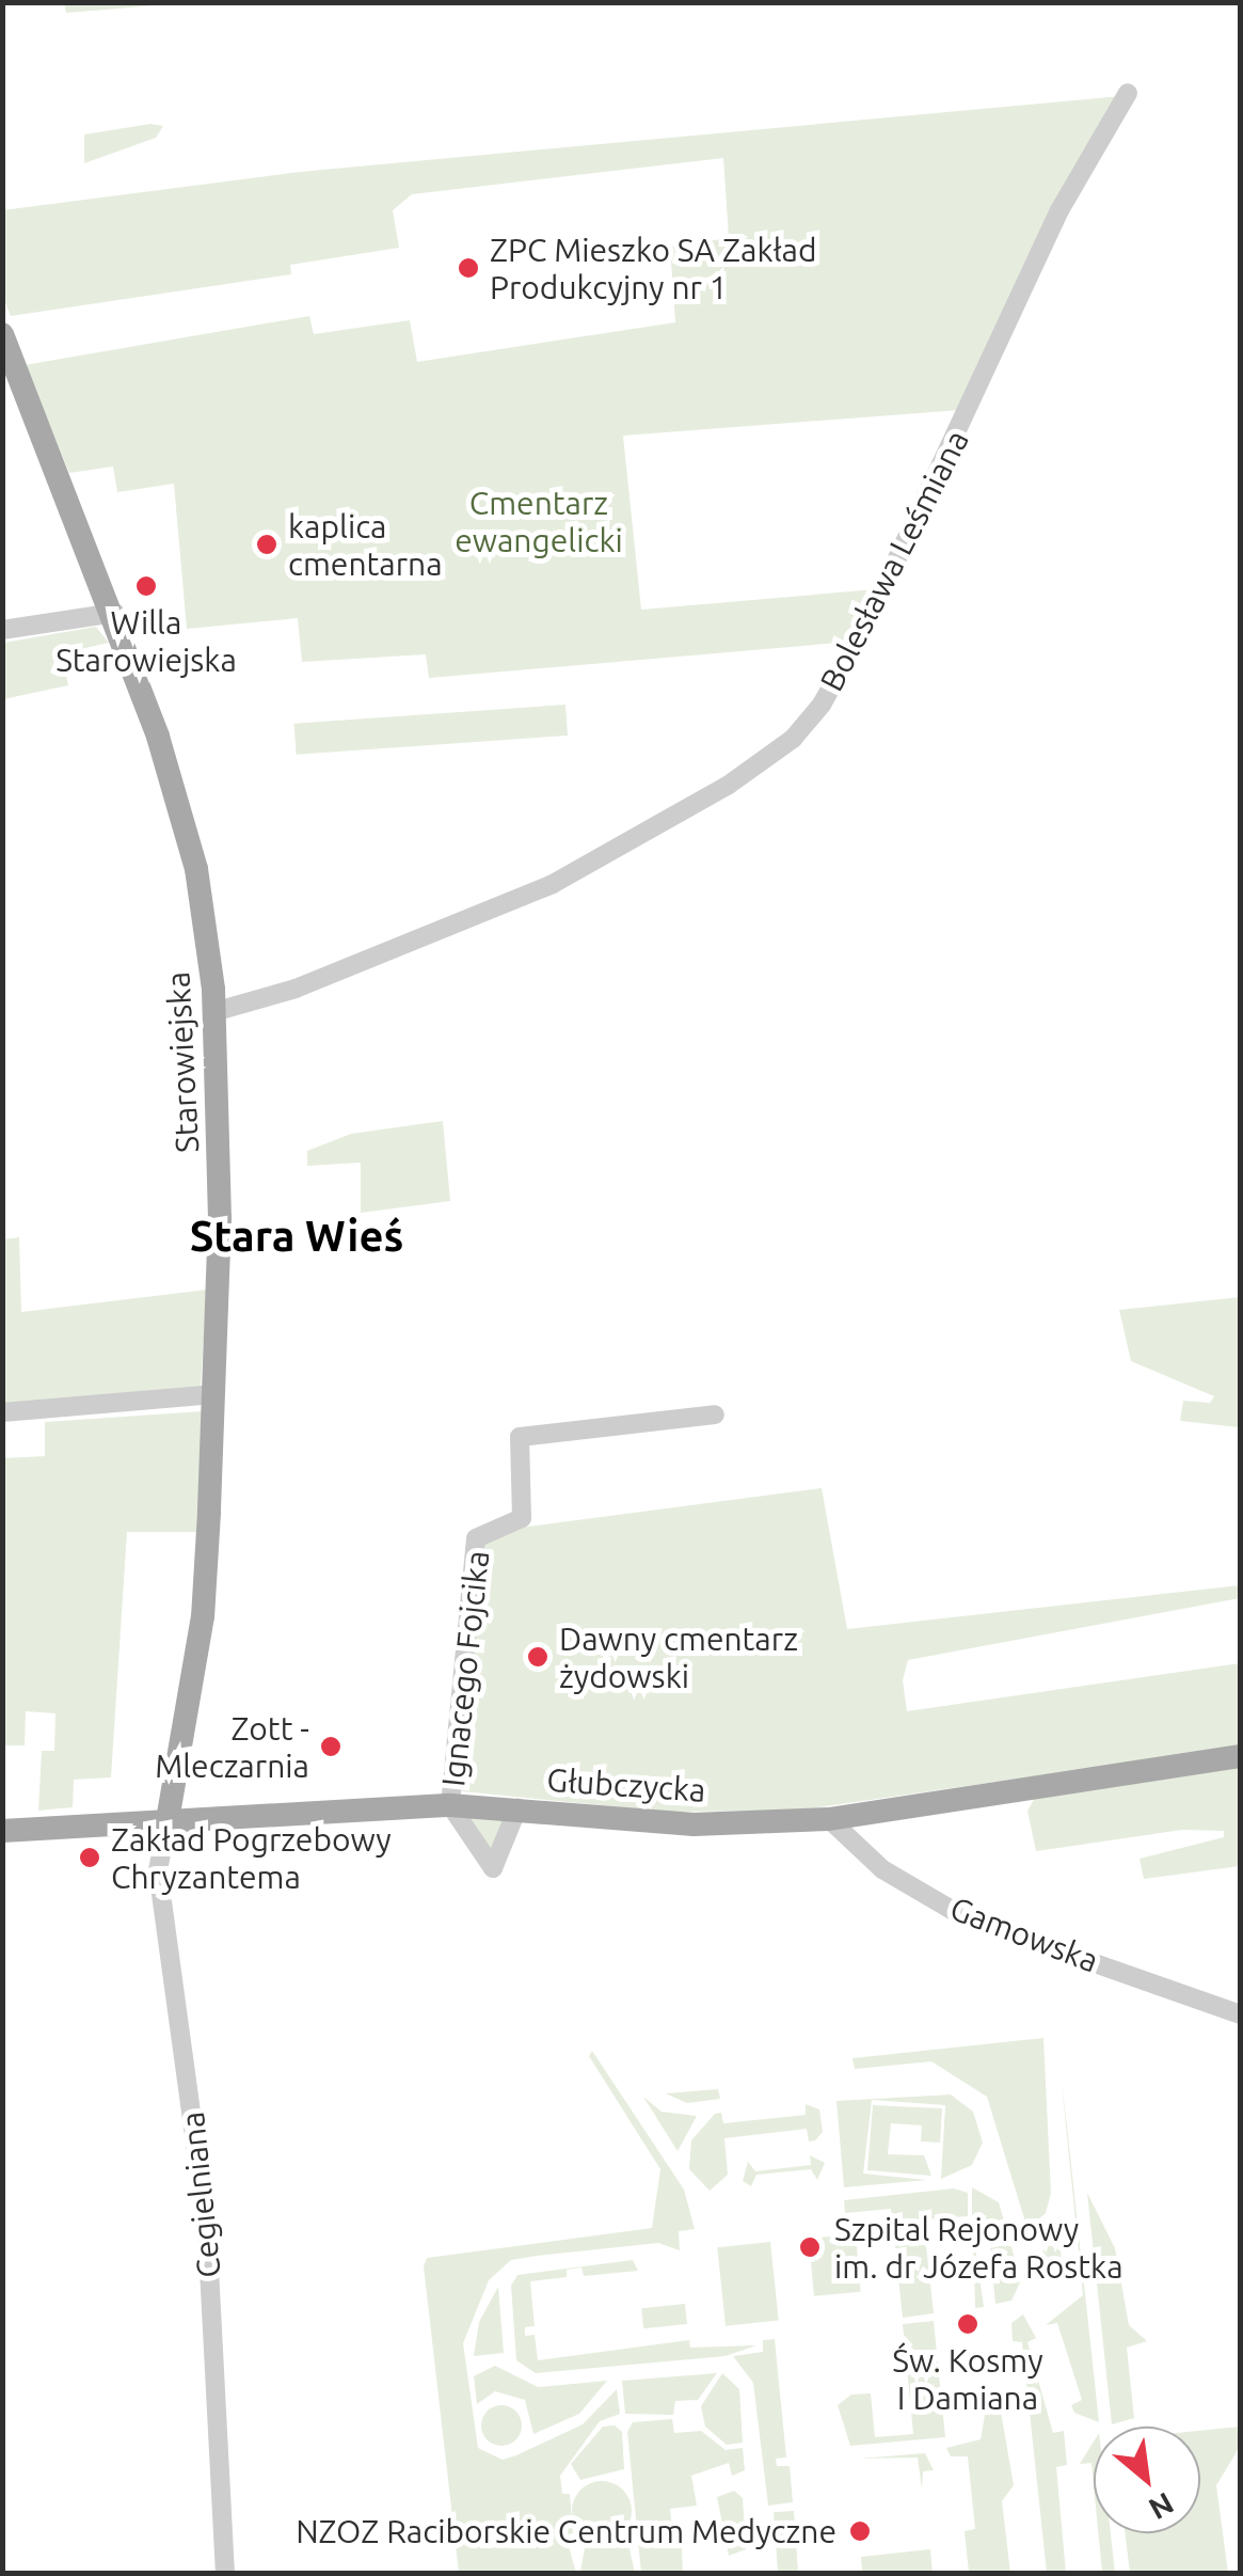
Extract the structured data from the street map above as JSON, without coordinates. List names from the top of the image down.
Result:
{
  "streets": {
    "main road": ["Starowiejska", "Głubczycka"],
    "street": [
      "Bolesława Leśmiana",
      "Ignacego Fojcika",
      "Gamowska",
      "Cegielniana"
    ]
  },
  "crossings": [
    ["Starowiejska", "Głubczycka"],
    ["Starowiejska", "Cegielniana"],
    ["Ignacego Fojcika", "Głubczycka"],
    ["Głubczycka", "Gamowska"],
    ["Głubczycka", "Cegielniana"]
  ],
  "districts": ["Stara Wieś"],
  "parks": ["Cmentarz ewangelicki"],
  "places": [
    "ZPC Mieszko SA Zakład Produkcyjny nr 1",
    "kaplica cmentarna",
    "Willa Starowiejska",
    "Dawny cmentarz żydowski",
    "Zott - Mleczarnia",
    "Zakład Pogrzebowy Chryzantema",
    "Szpital Rejonowy im. dr Józefa Rostka",
    "Św. Kosmy I Damiana",
    "NZOZ Raciborskie Centrum Medyczne"
  ],
  "north": "bottom right"
}
